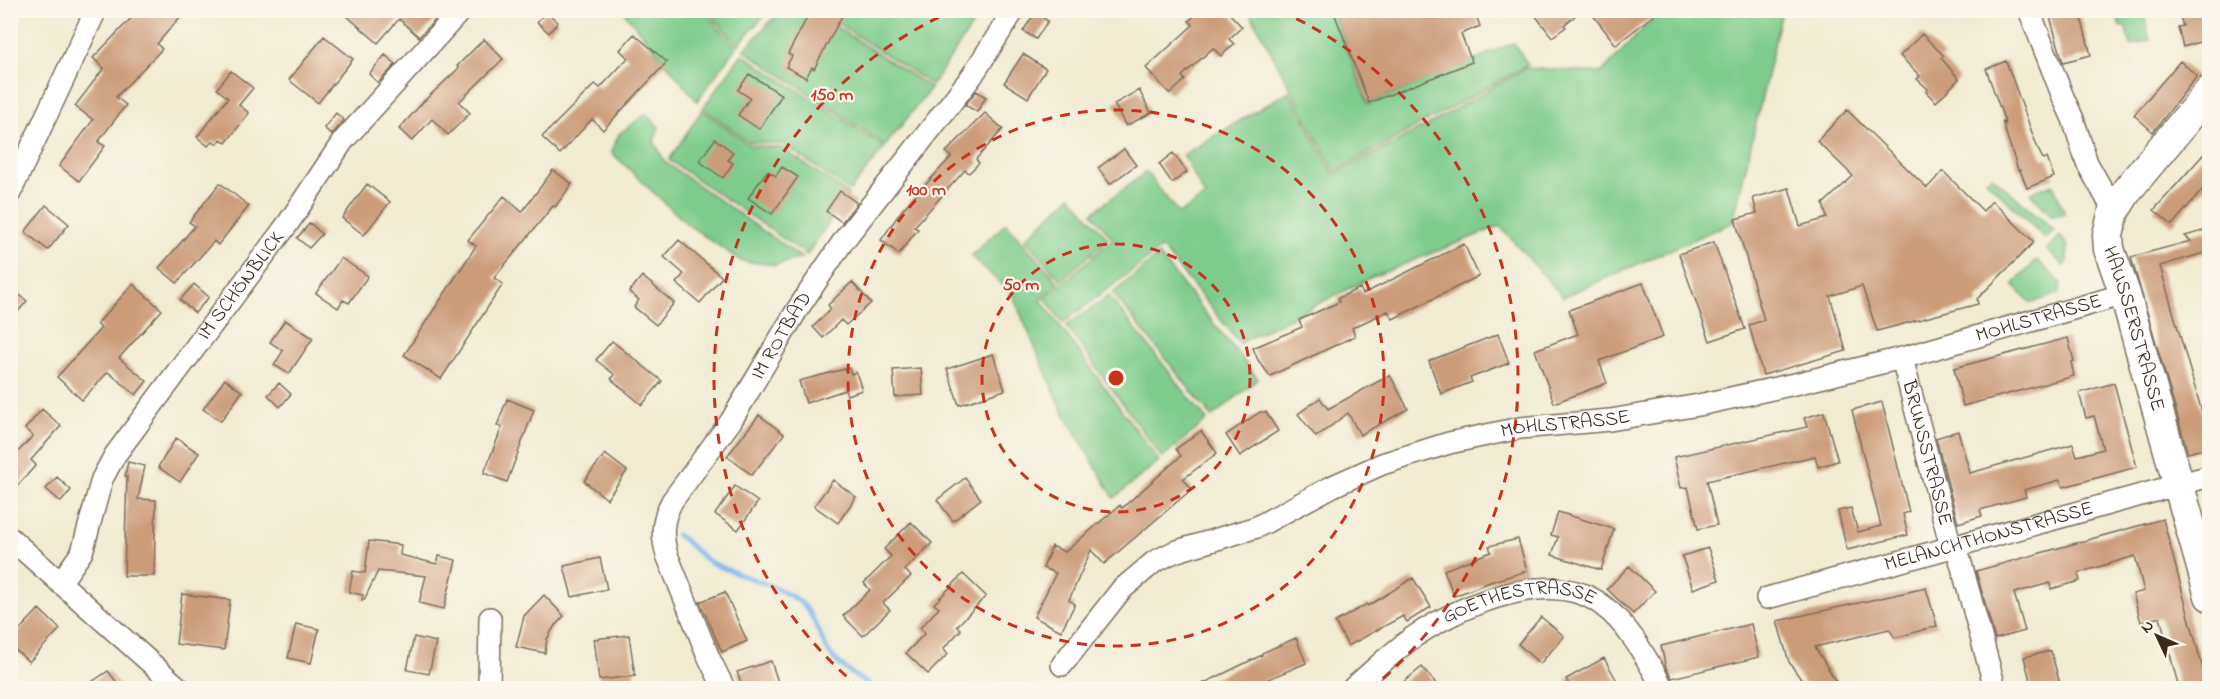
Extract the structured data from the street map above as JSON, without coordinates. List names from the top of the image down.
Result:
{
  "streets": {
    "main road": ["HAUSSERSTRASSE"],
    "street": [
      "IM SCHÖNBLICK",
      "MOHLSTRASSE",
      "IM ROTBAD",
      "BRUNSSTRASSE",
      "MELANCHTHONSTRASSE",
      "GOETHESTRASSE"
    ]
  },
  "crossings": [
    ["MOHLSTRASSE", "HAUSSERSTRASSE"],
    ["MOHLSTRASSE", "BRUNSSTRASSE"],
    ["HAUSSERSTRASSE", "MELANCHTHONSTRASSE"],
    ["BRUNSSTRASSE", "MELANCHTHONSTRASSE"]
  ],
  "north": "top left",
  "rings": ["150 m", "100 m", "50 m"]
}
